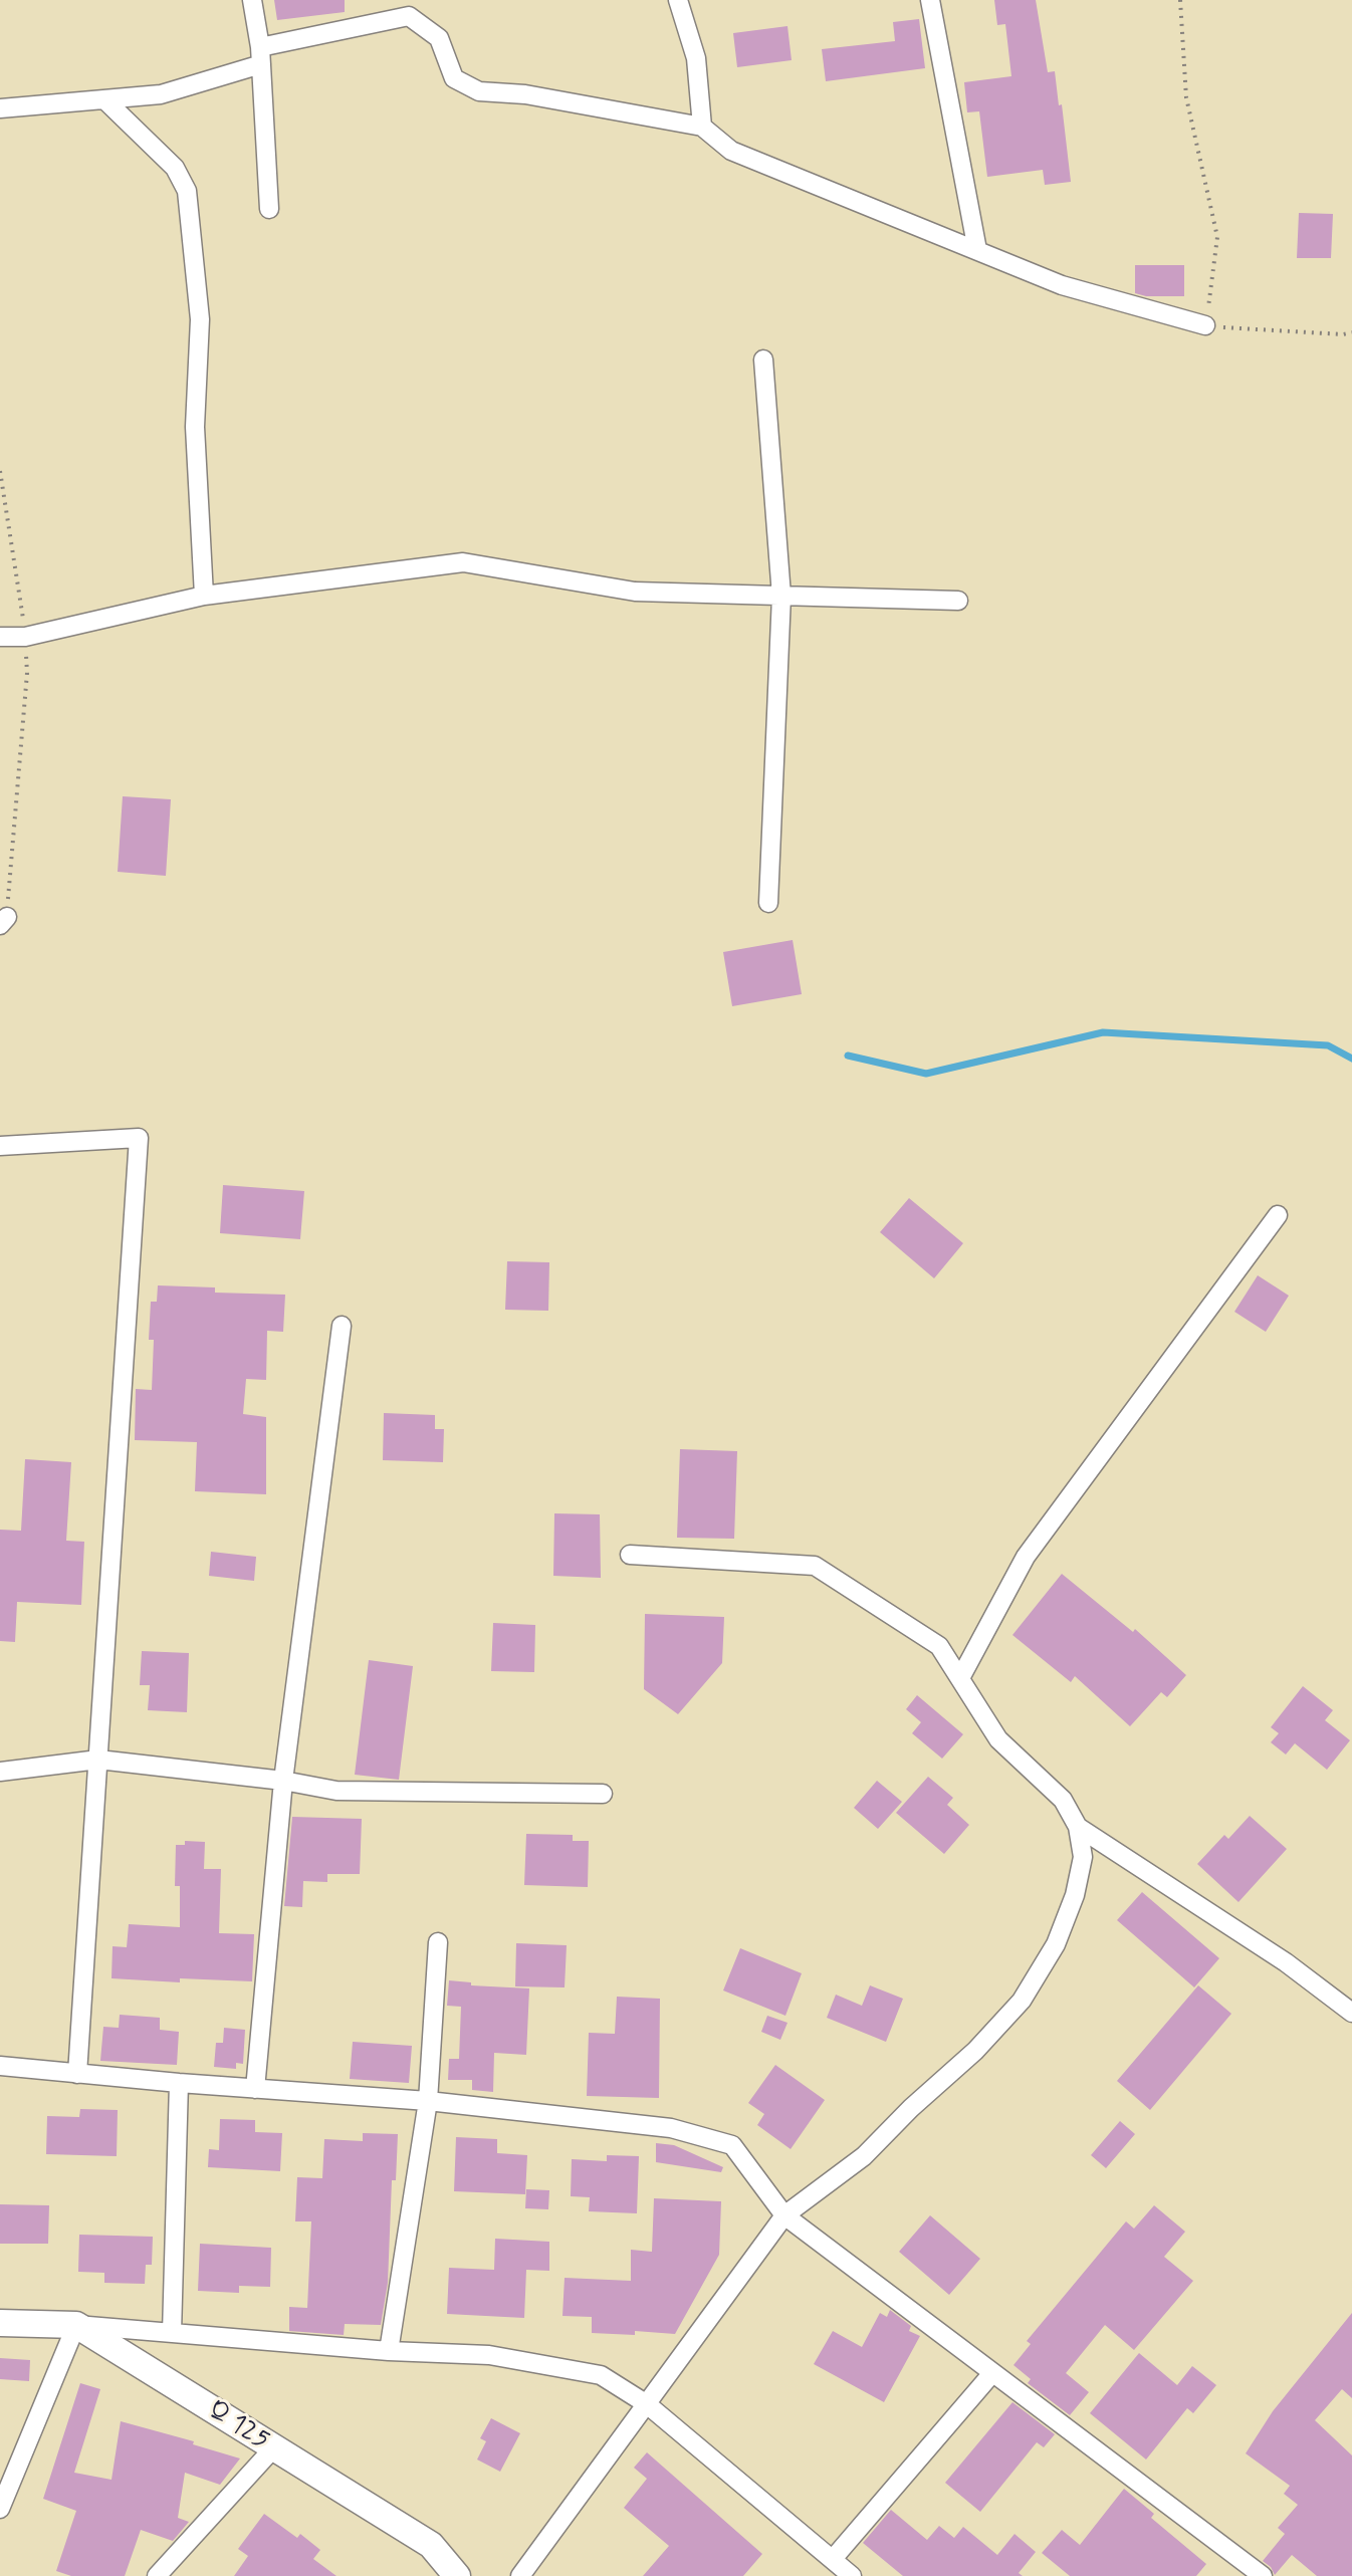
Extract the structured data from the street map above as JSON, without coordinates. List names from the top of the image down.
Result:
{
  "streets": {
    "street": ["Q 125"]
  }
}
